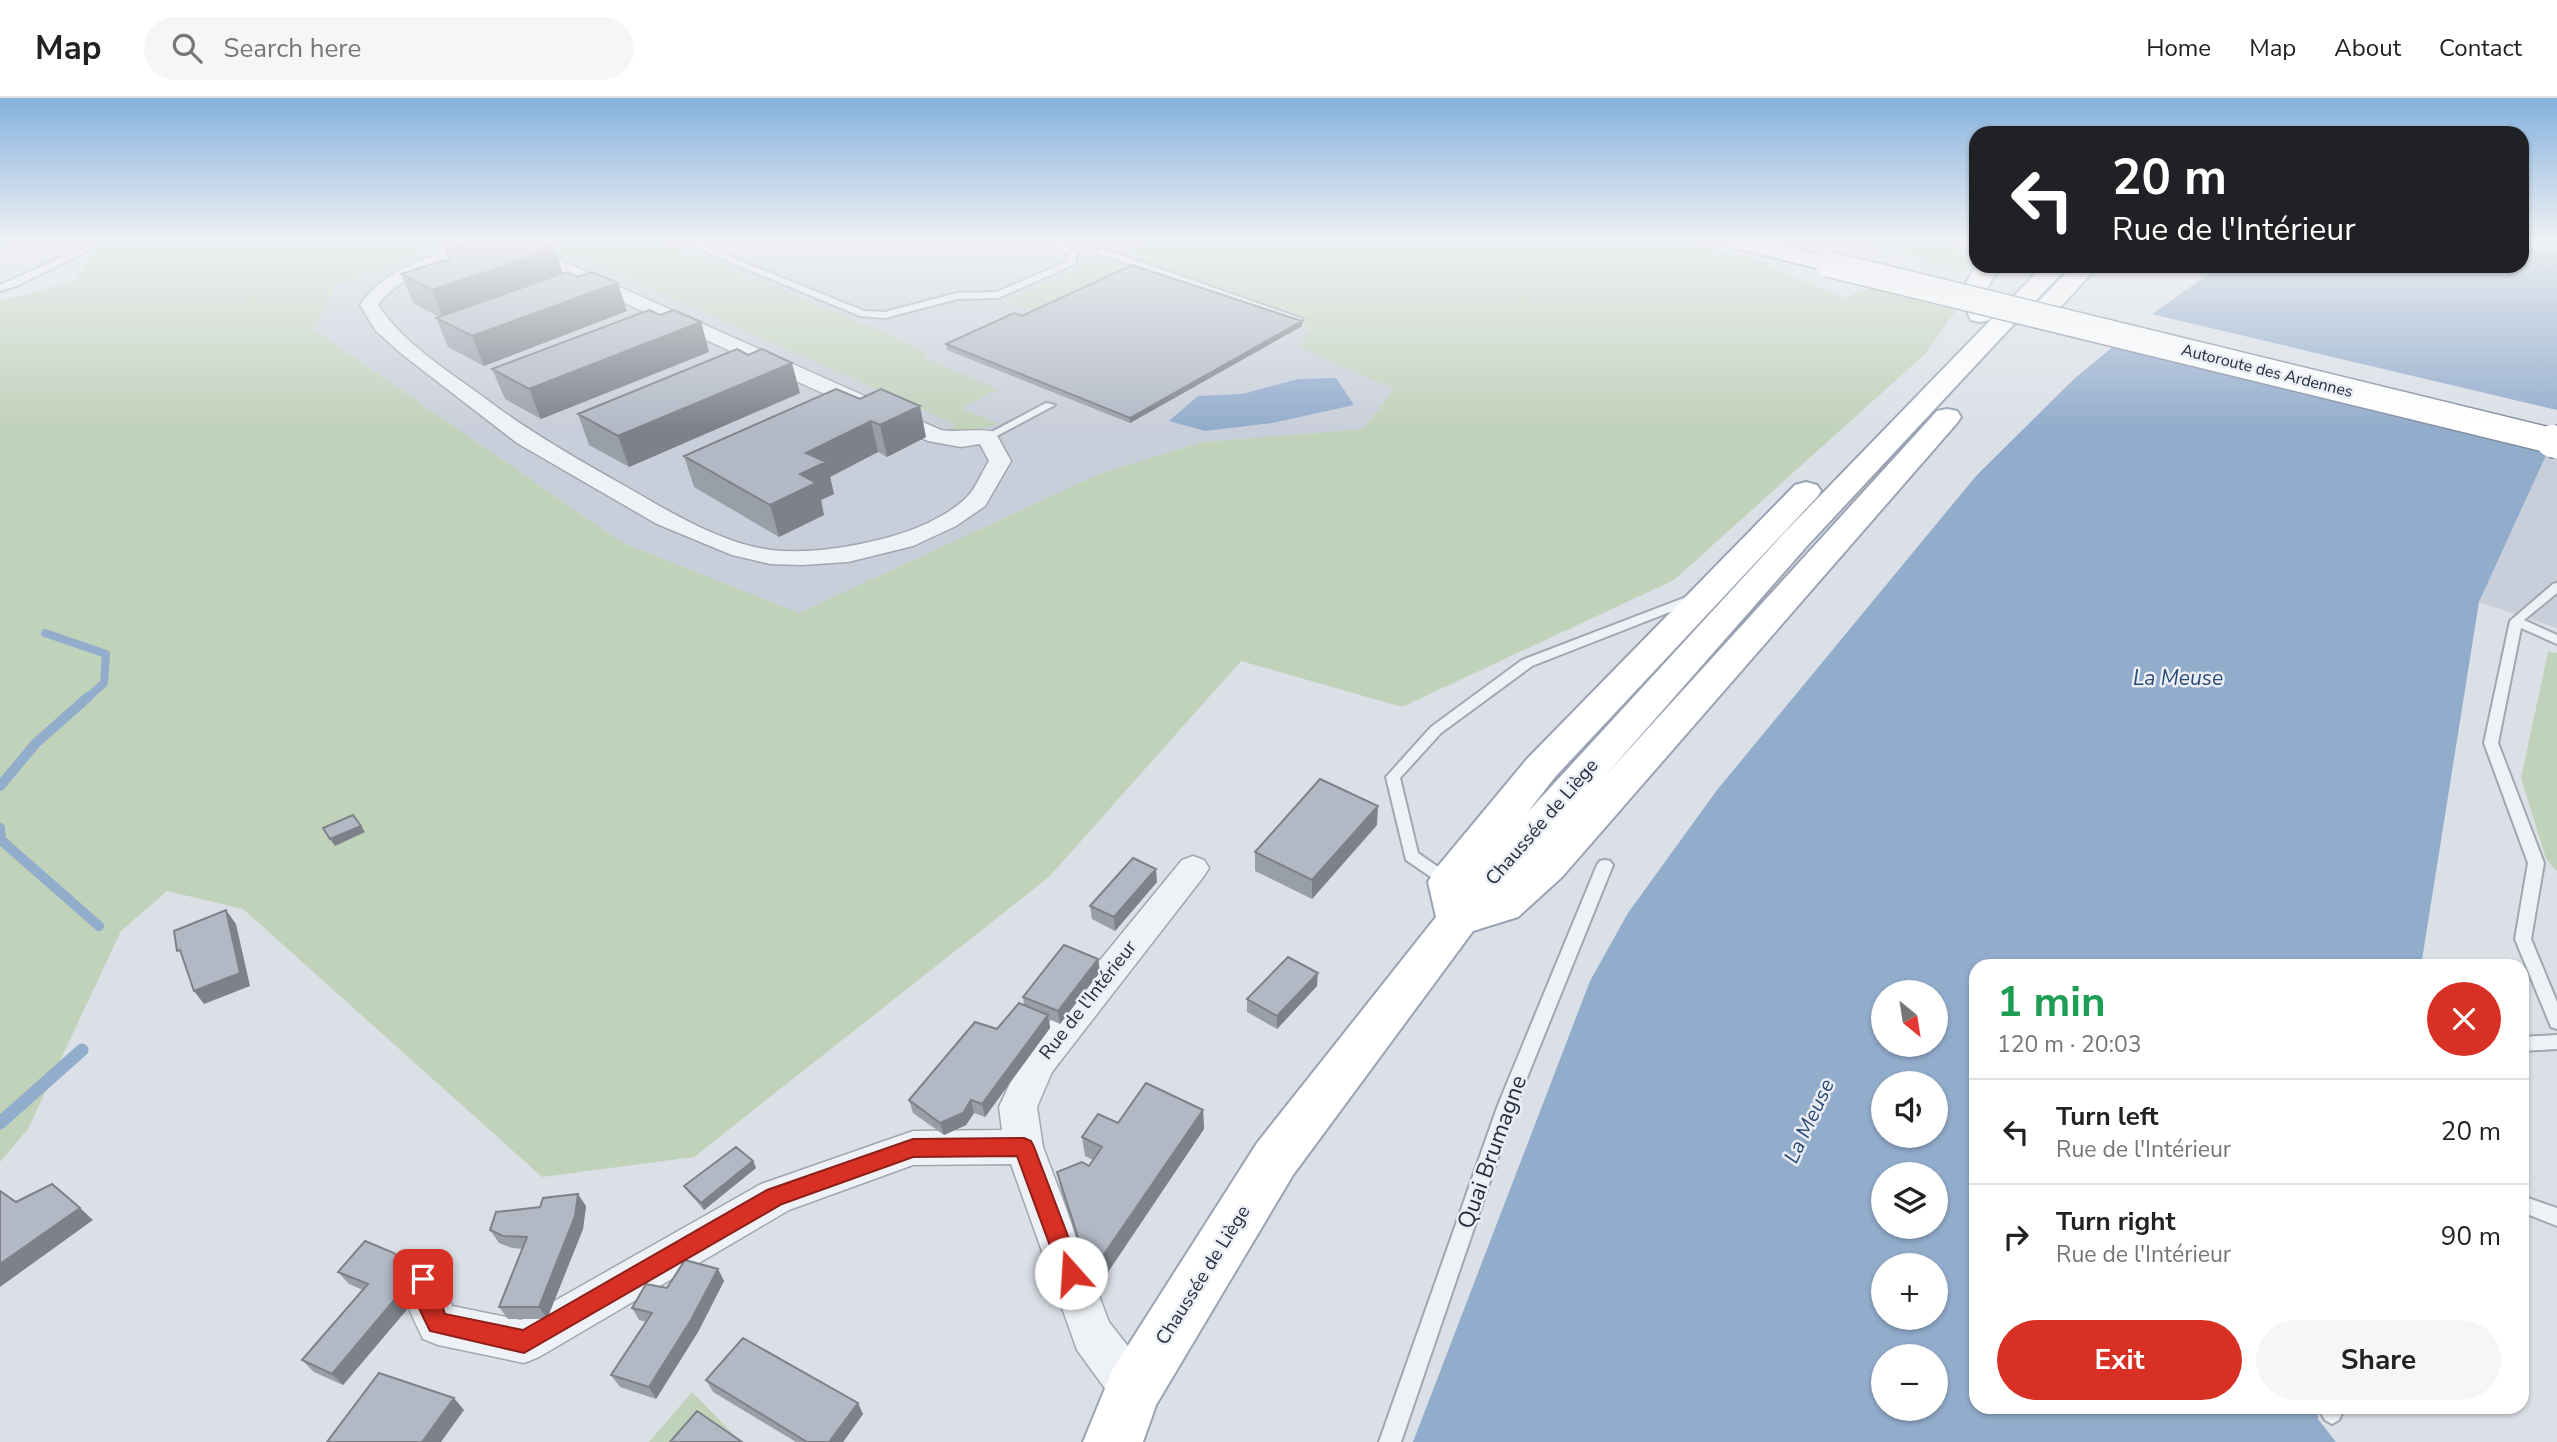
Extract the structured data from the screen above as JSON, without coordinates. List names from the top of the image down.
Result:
{
  "streets": {
    "main road": ["Autoroute des Ardennes", "Chaussée de Liège"],
    "street": ["Rue de l'Intérieur"],
    "lane": ["Quai Brumagne"]
  },
  "crossings": [
    ["Chaussée de Liège", "Rue de l'Intérieur"]
  ],
  "water": ["La Meuse"],
  "north": "bottom right",
  "page": {
    "header": "Map",
    "search": "Search here",
    "nav": [
      "Home",
      "Map",
      "About",
      "Contact"
    ],
    "turn": ["20 m", "Rue de l'Intérieur"],
    "heading": ["1 min", "120 m · 20:03"],
    "map_buttons": ["+", "−"],
    "list": [
      {
        "name": "Turn left",
        "note": "Rue de l'Intérieur",
        "value": "20 m"
      },
      {
        "name": "Turn right",
        "note": "Rue de l'Intérieur",
        "value": "90 m"
      }
    ],
    "buttons": ["Exit", "Share"]
  }
}
